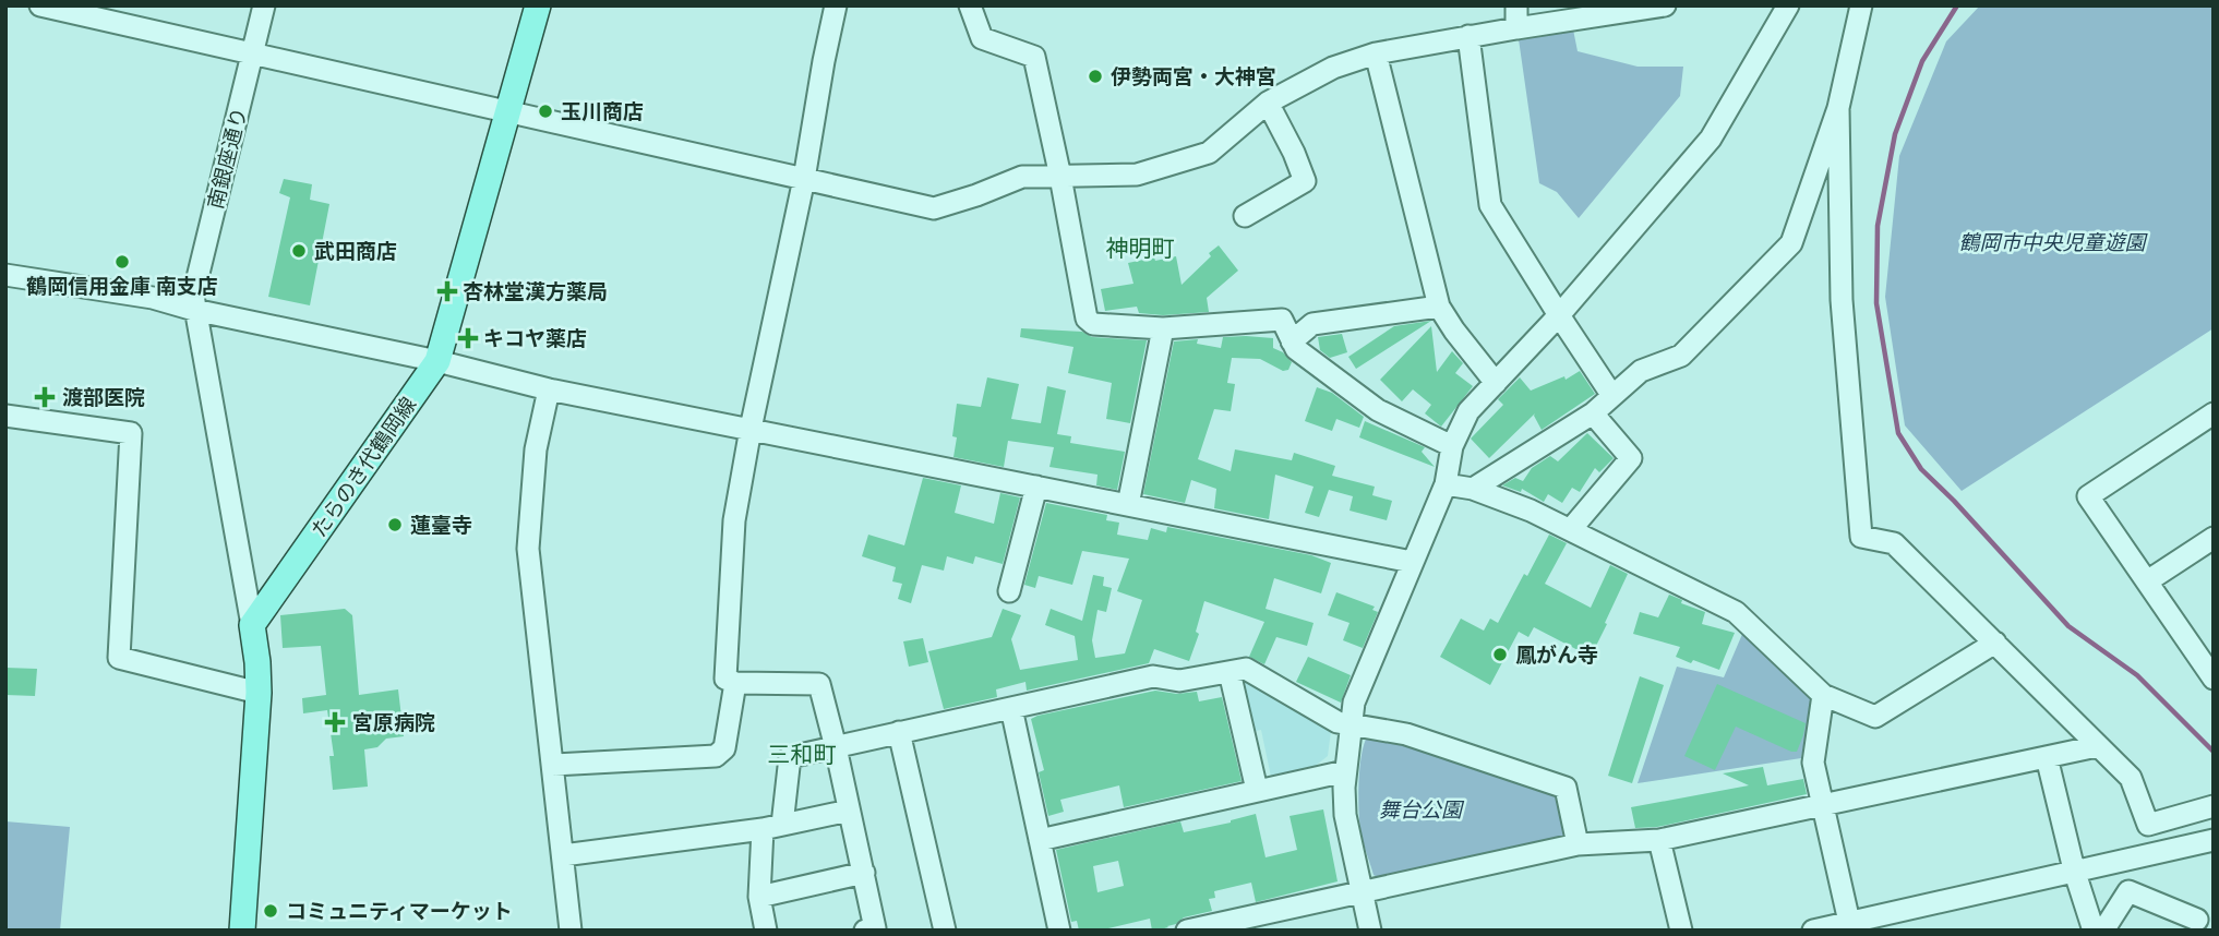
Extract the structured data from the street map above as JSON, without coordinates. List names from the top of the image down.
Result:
{
  "streets": {
    "main road": ["たらのき代鶴岡線"],
    "street": ["南銀座通り"]
  },
  "crossings": [
    ["南銀座通り", "たらのき代鶴岡線"]
  ],
  "districts": ["神明町", "三和町"],
  "parks": ["鶴岡市中央児童遊園", "舞台公園"],
  "places": {
    "other": [
      "伊勢両宮・大神宮",
      "玉川商店",
      "武田商店",
      "鶴岡信用金庫 南支店",
      "蓮臺寺",
      "鳳がん寺",
      "コミュニティマーケット"
    ],
    "health": [
      "杏林堂漢方薬局",
      "キコヤ薬店",
      "渡部医院",
      "宮原病院"
    ]
  }
}
